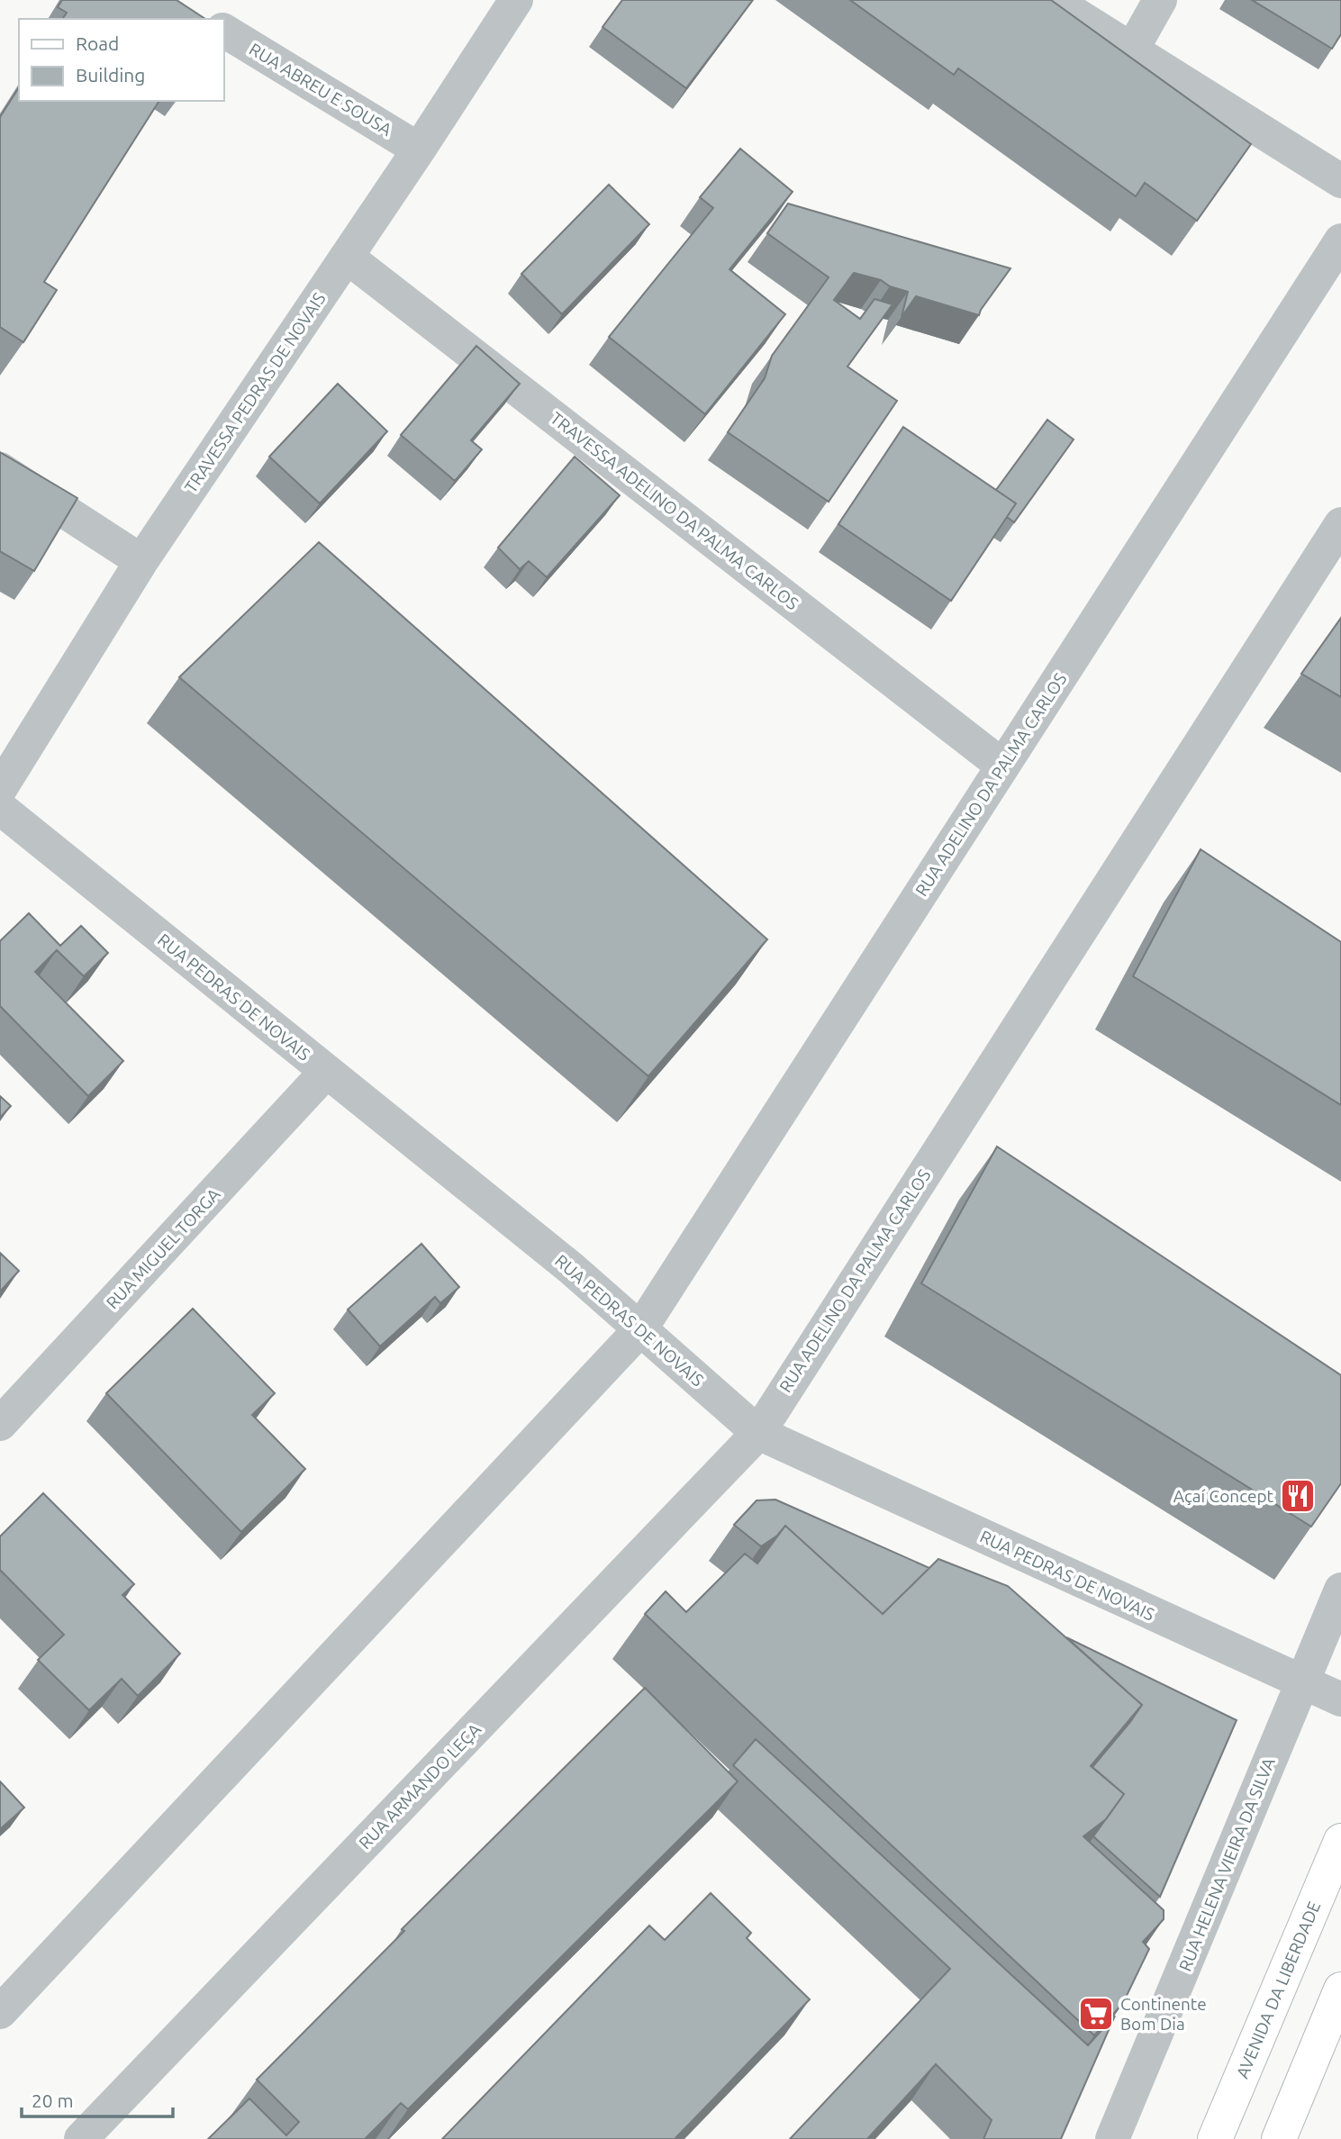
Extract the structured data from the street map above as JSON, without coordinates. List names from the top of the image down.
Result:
{
  "streets": {
    "main road": ["AVENIDA DA LIBERDADE"],
    "street": [
      "RUA ABREU E SOUSA",
      "TRAVESSA PEDRAS DE NOVAIS",
      "TRAVESSA ADELINO DA PALMA CARLOS",
      "RUA ADELINO DA PALMA CARLOS",
      "RUA PEDRAS DE NOVAIS",
      "RUA MIGUEL TORGA",
      "RUA ARMANDO LEÇA",
      "RUA HELENA VIEIRA DA SILVA"
    ]
  },
  "crossings": [
    ["RUA ABREU E SOUSA", "TRAVESSA PEDRAS DE NOVAIS"],
    ["TRAVESSA PEDRAS DE NOVAIS", "TRAVESSA ADELINO DA PALMA CARLOS"],
    ["TRAVESSA ADELINO DA PALMA CARLOS", "RUA ADELINO DA PALMA CARLOS"],
    ["RUA ADELINO DA PALMA CARLOS", "RUA PEDRAS DE NOVAIS"],
    ["RUA ADELINO DA PALMA CARLOS", "RUA ARMANDO LEÇA"],
    ["RUA PEDRAS DE NOVAIS", "RUA MIGUEL TORGA"],
    ["RUA PEDRAS DE NOVAIS", "RUA ARMANDO LEÇA"],
    ["RUA PEDRAS DE NOVAIS", "RUA HELENA VIEIRA DA SILVA"]
  ],
  "places": {
    "restaurant": ["Açaí Concept"],
    "supermarket": ["Continente Bom Dia"]
  },
  "legend": ["Road", "Building"],
  "scale_bar": "20 m"
}
